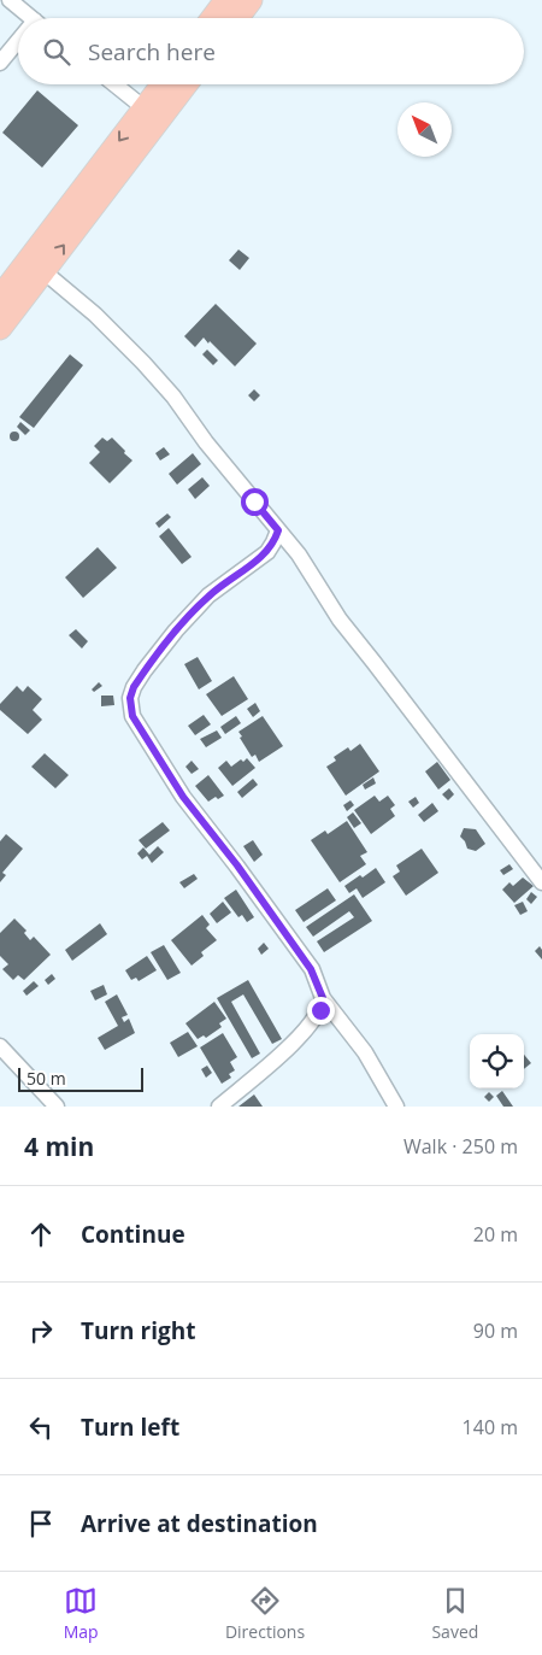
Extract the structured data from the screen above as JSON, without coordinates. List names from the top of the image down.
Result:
{
  "scale_bar": "50 m",
  "north": "top left",
  "page": {
    "search": "Search here",
    "scale": "50 m",
    "heading": ["4 min", "Walk · 250 m"],
    "list": [
      ["Continue", "20 m"],
      ["Turn right", "90 m"],
      ["Turn left", "140 m"],
      "Arrive at destination"
    ],
    "nav": ["Map", "Directions", "Saved"]
  }
}
